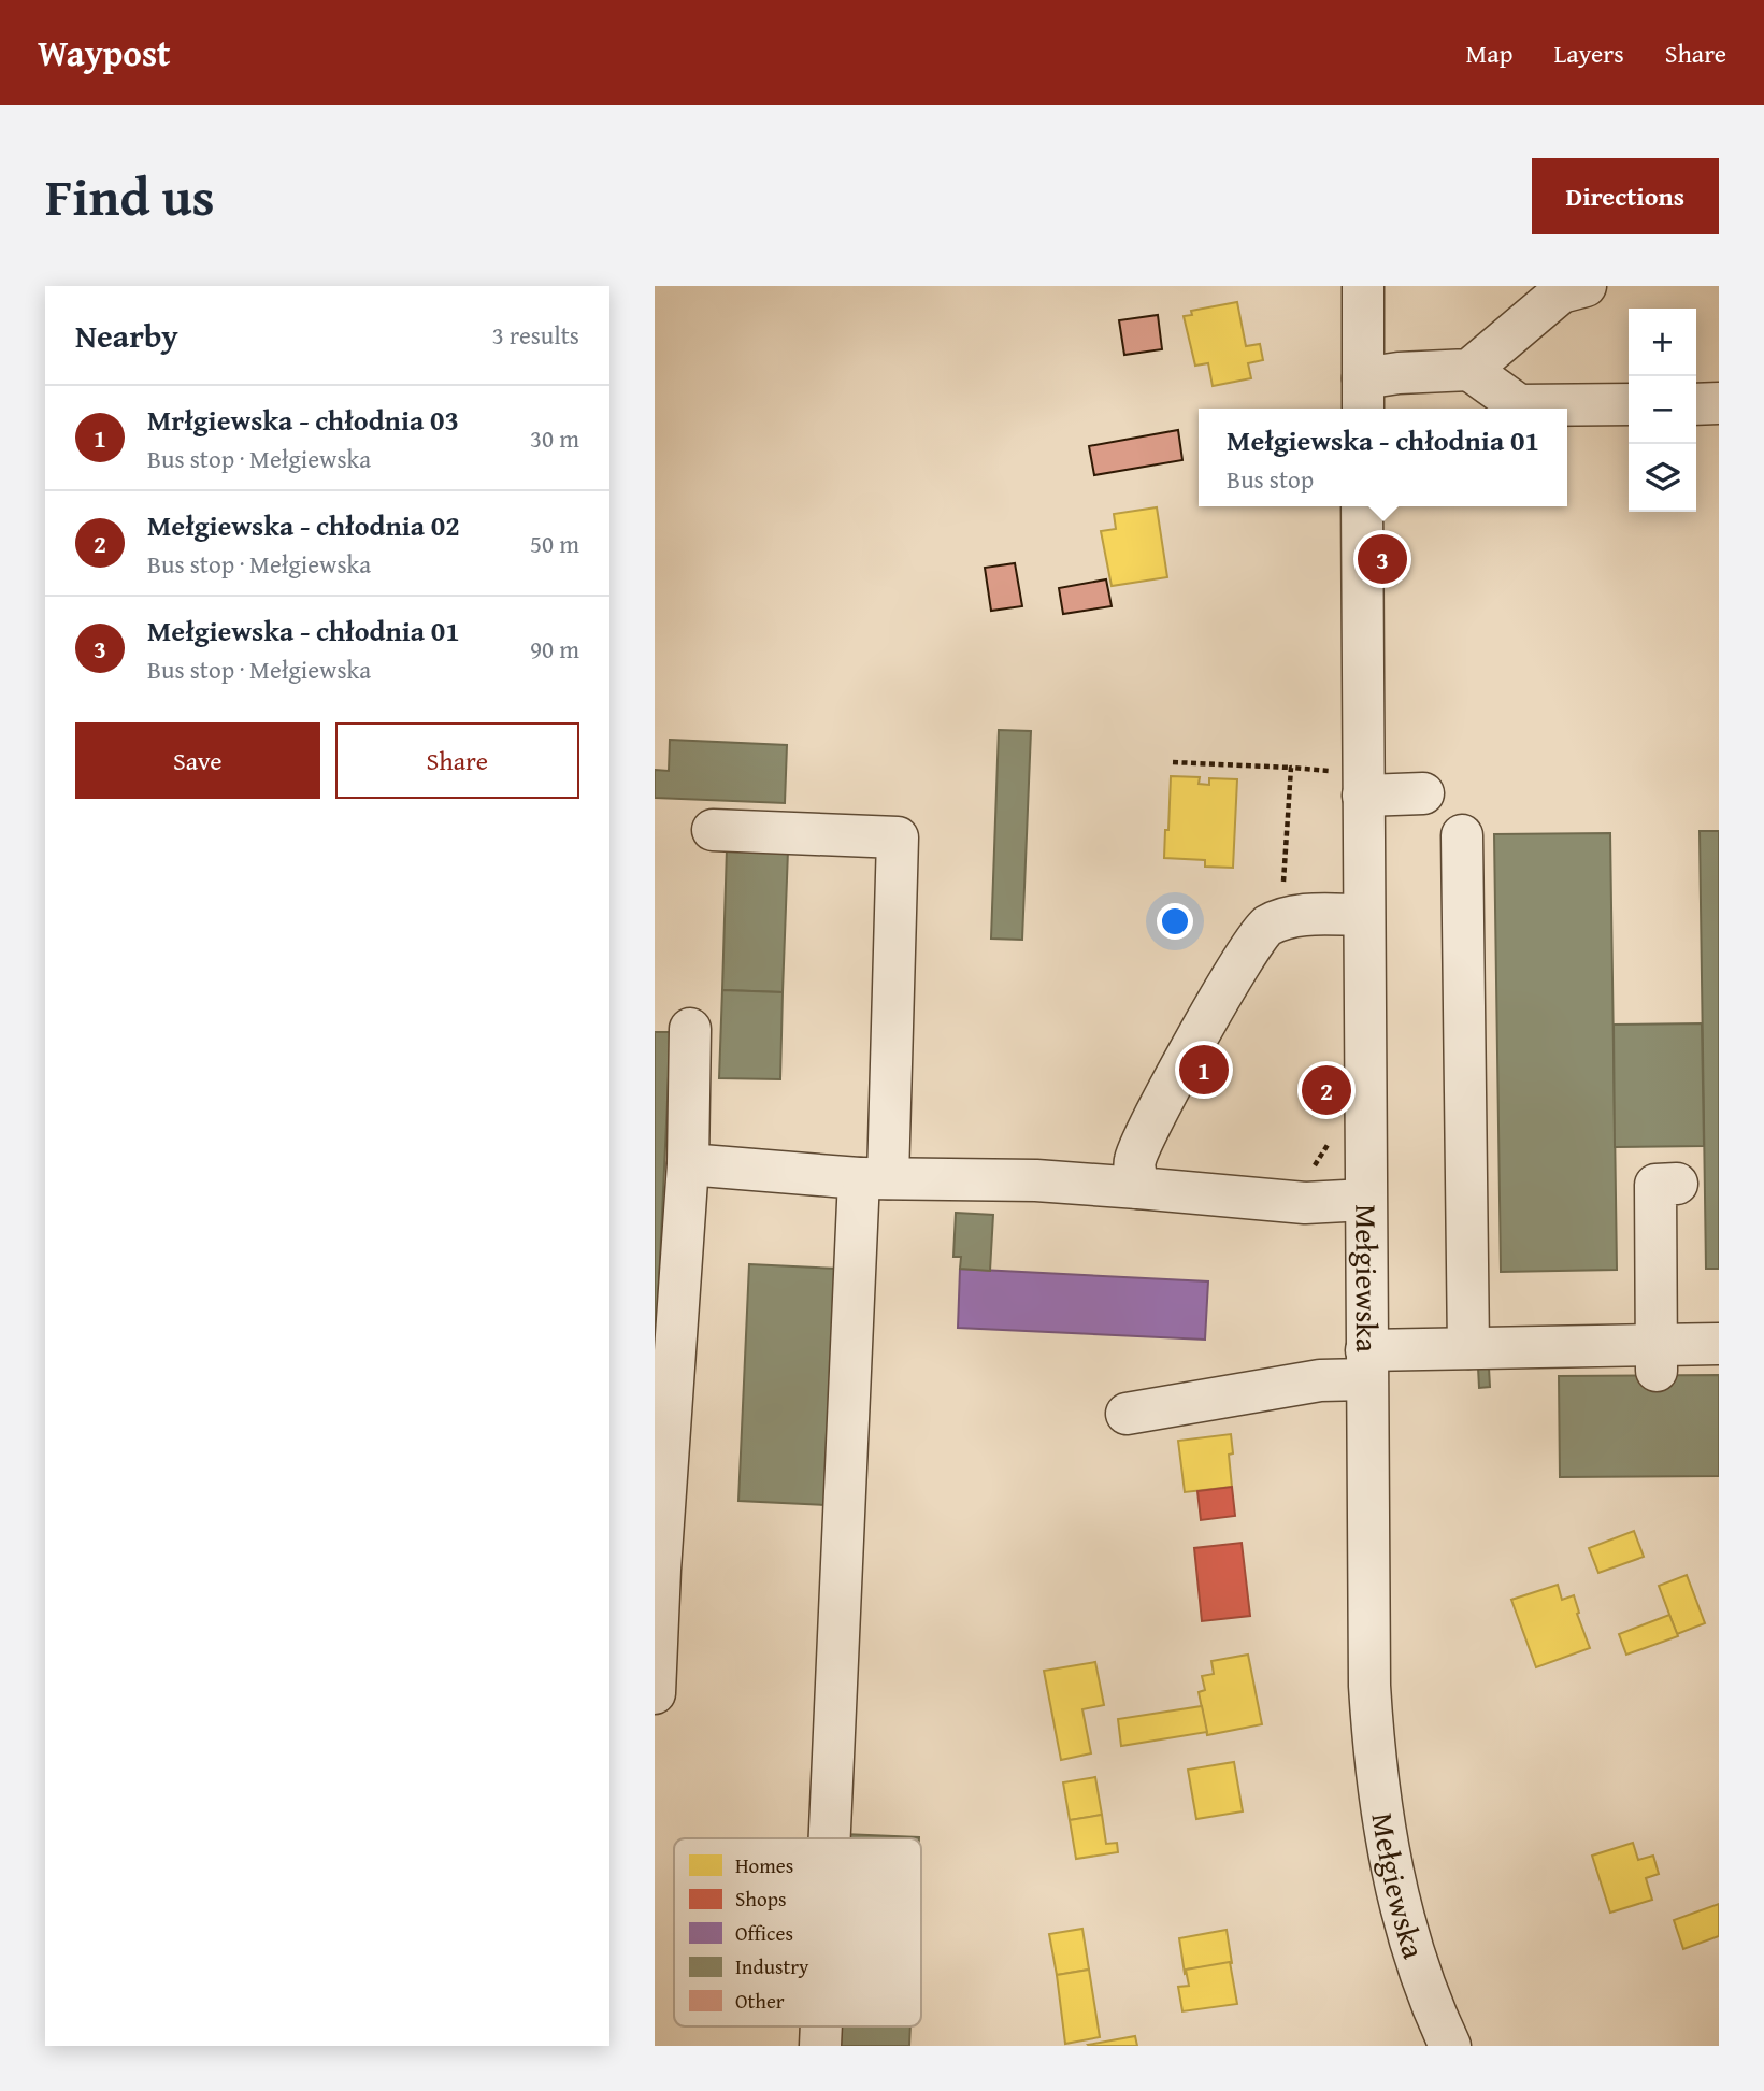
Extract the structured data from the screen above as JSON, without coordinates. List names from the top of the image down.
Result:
{
  "streets": {
    "street": ["Mełgiewska"]
  },
  "legend": [
    "Homes",
    "Shops",
    "Offices",
    "Industry",
    "Other"
  ],
  "page": {
    "header": "Waypost",
    "nav": ["Map", "Layers", "Share"],
    "title": "Find us",
    "buttons": [
      "Directions",
      ["Save", "Share"]
    ],
    "heading": ["Nearby", "3 results"],
    "map_buttons": ["+", "−"],
    "list": [
      {
        "mark": "1",
        "name": "Mrłgiewska - chłodnia 03",
        "note": "Bus stop · Mełgiewska",
        "value": "30 m"
      },
      {
        "mark": "2",
        "name": "Mełgiewska - chłodnia 02",
        "note": "Bus stop · Mełgiewska",
        "value": "50 m"
      },
      {
        "mark": "3",
        "name": "Mełgiewska - chłodnia 01",
        "note": "Bus stop · Mełgiewska",
        "value": "90 m"
      }
    ],
    "popup": ["Mełgiewska - chłodnia 01", "Bus stop"],
    "pins": ["3", "1", "2"]
  }
}
